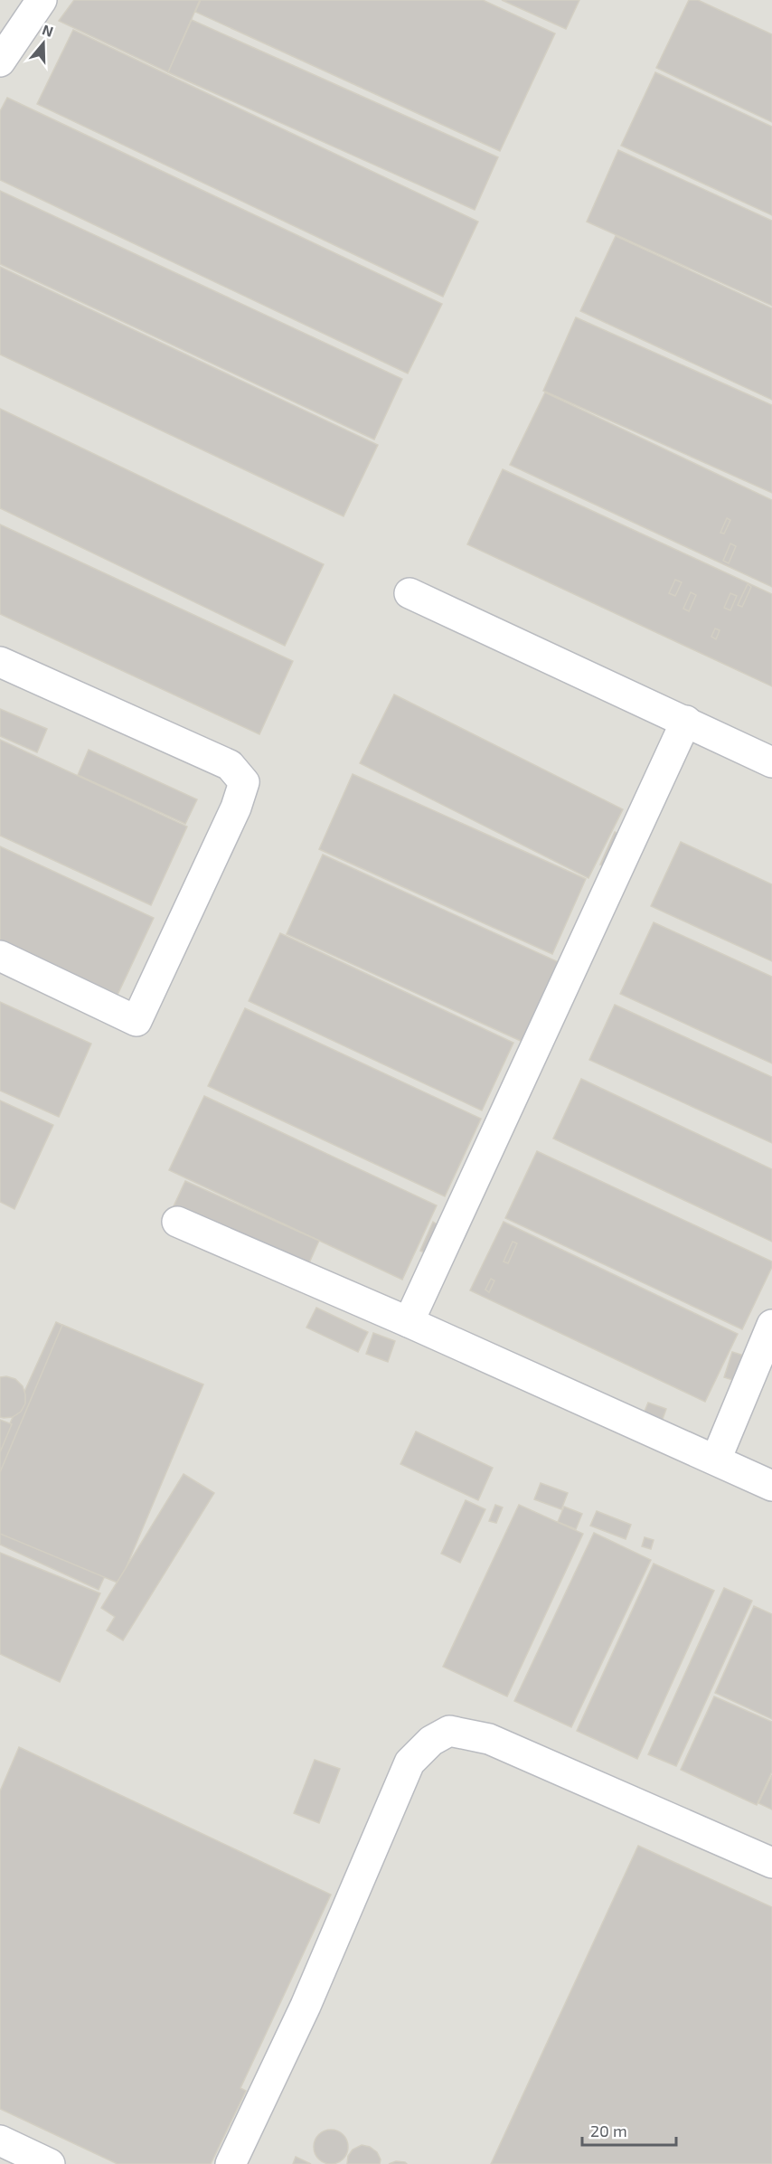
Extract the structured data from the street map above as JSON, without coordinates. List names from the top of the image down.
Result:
{
  "scale_bar": "20 m",
  "north": "top"
}
